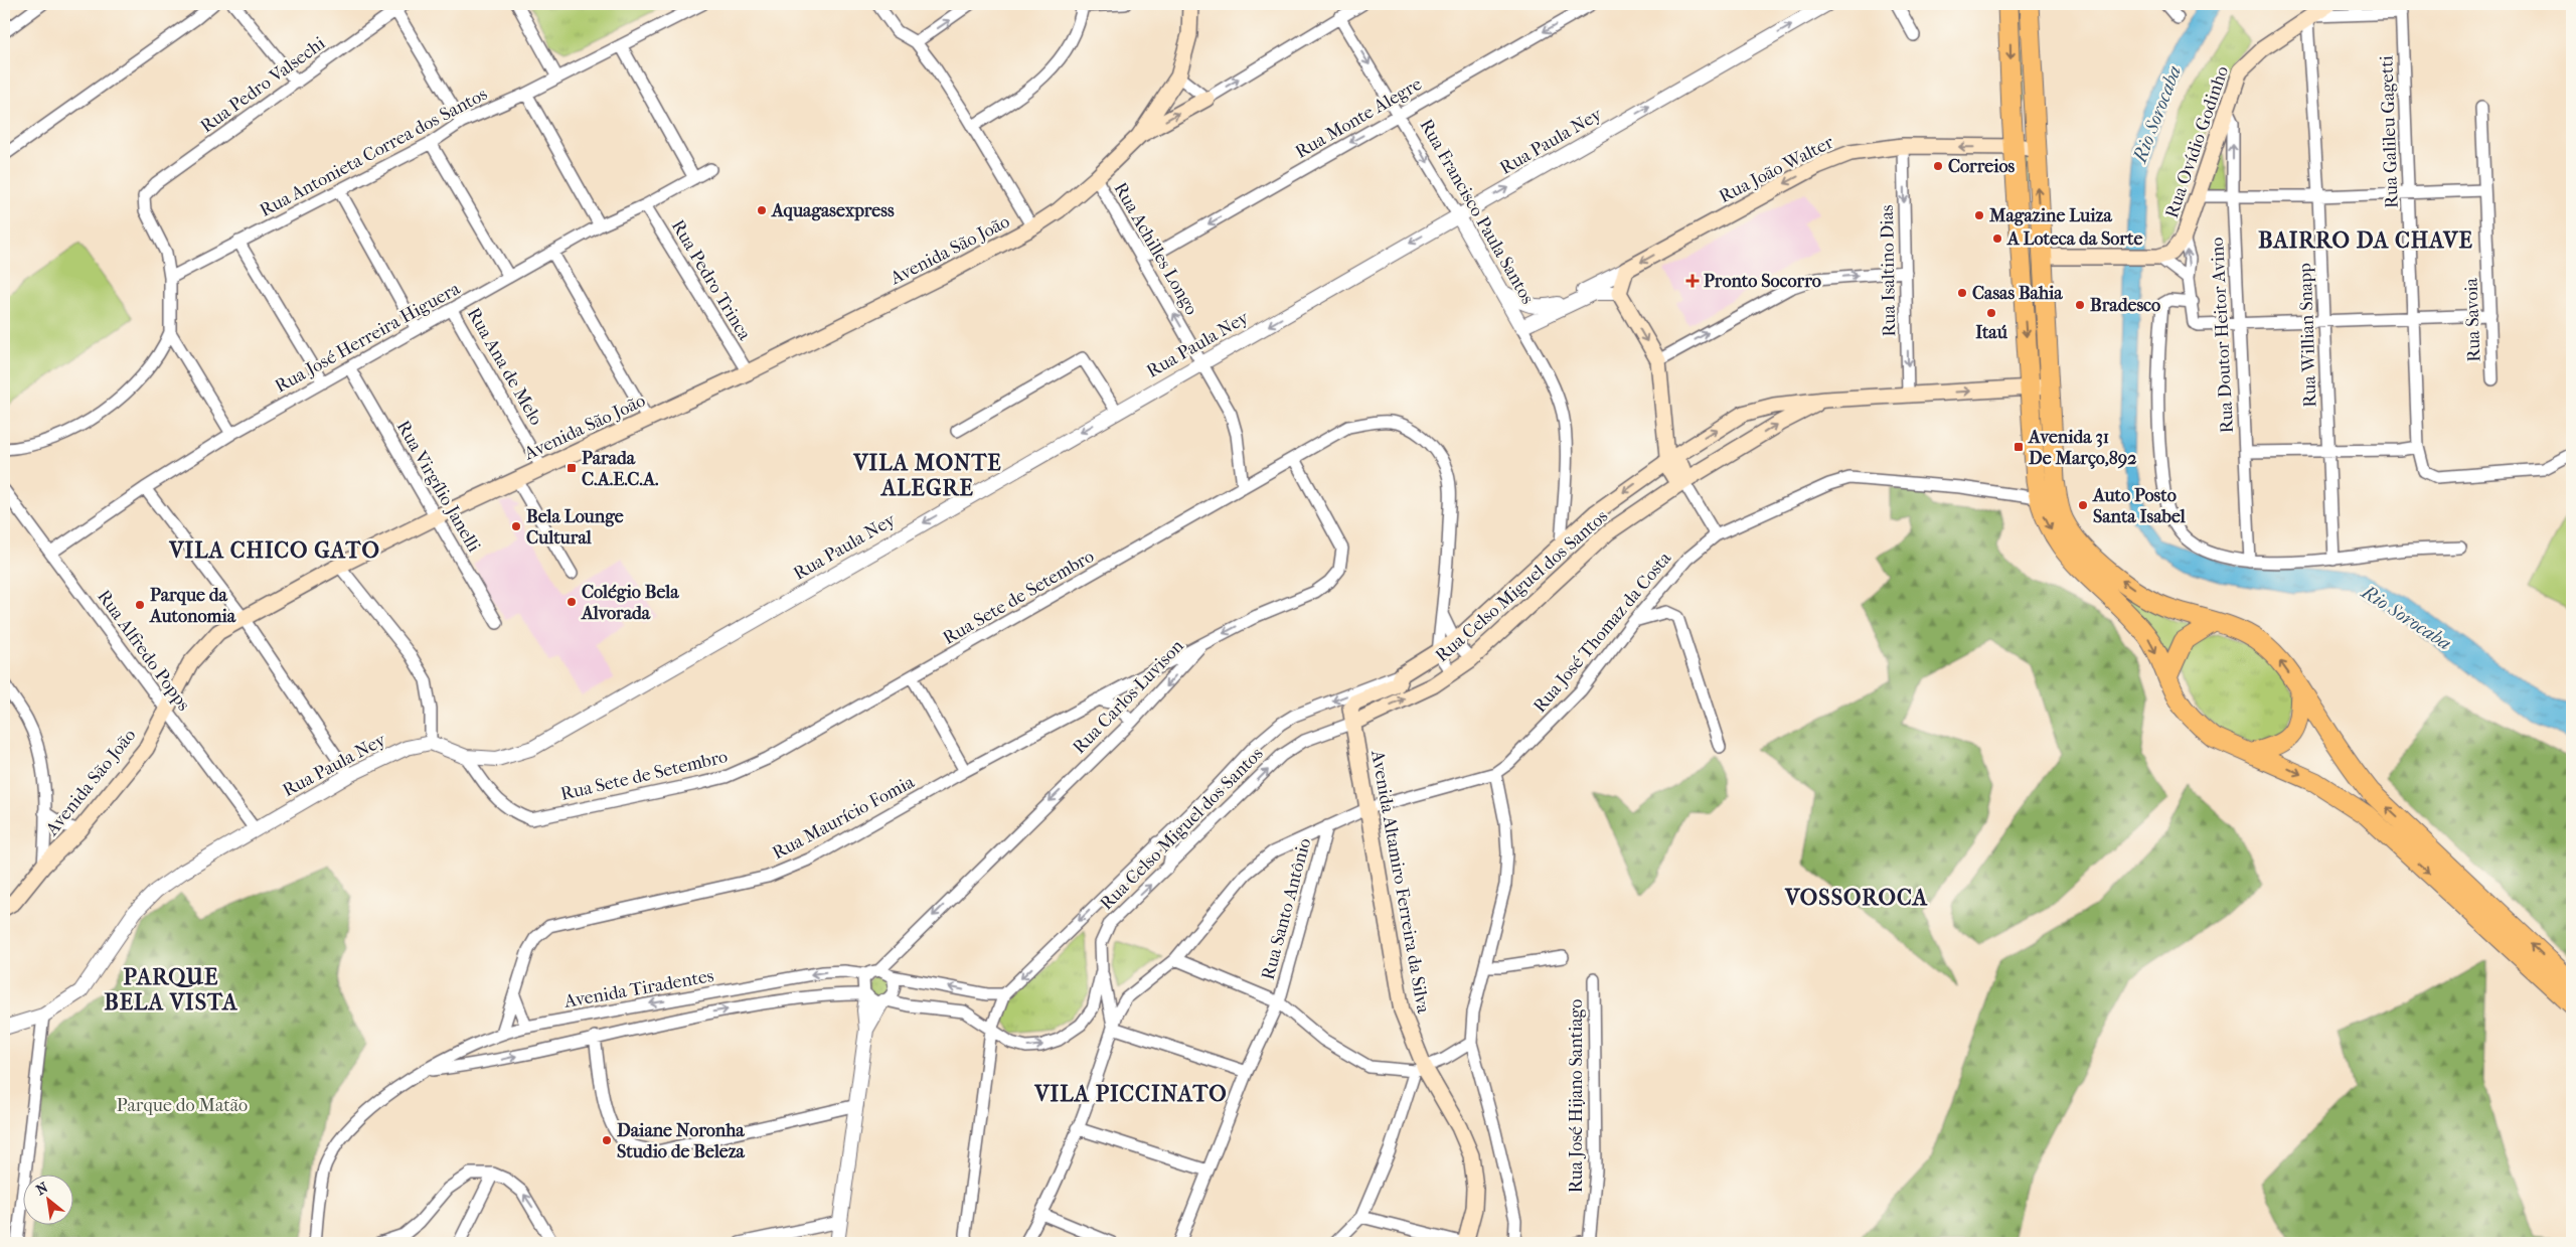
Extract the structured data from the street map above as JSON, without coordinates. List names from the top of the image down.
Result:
{
  "streets": {
    "main road": [
      "Rua Ovídio Godinho",
      "Rua João Walter",
      "Avenida São João",
      "Rua Celso Miguel dos Santos",
      "Avenida Altamiro Ferreira da Silva"
    ],
    "street": [
      "Rua Pedro Valsechi",
      "Rua Monte Alegre",
      "Rua Galileu Gagetti",
      "Rua Paula Ney",
      "Rua Antonieta Correa dos Santos",
      "Rua Francisco Paula Santos",
      "Rua Achilles Longo",
      "Rua Isaltino Dias",
      "Rua Pedro Trinca",
      "Rua Savoia",
      "Rua Doutor Heitor Avino",
      "Rua Willian Snapp",
      "Rua José Herreira Higuera",
      "Rua Ana de Melo",
      "Rua Virgílio Janelli",
      "Rua Sete de Setembro",
      "Rua José Thomaz da Costa",
      "Rua Alfredo Popps",
      "Rua Carlos Luvison",
      "Rua Maurício Fomia",
      "Rua Santo Antônio",
      "Avenida Tiradentes",
      "Rua José Hijano Santiago"
    ]
  },
  "crossings": [
    ["Rua Pedro Valsechi", "Rua Antonieta Correa dos Santos"],
    ["Rua Monte Alegre", "Rua Francisco Paula Santos"],
    ["Rua Monte Alegre", "Rua Achilles Longo"],
    ["Rua Paula Ney", "Rua Francisco Paula Santos"],
    ["Rua Paula Ney", "Rua Achilles Longo"],
    ["Rua Paula Ney", "Rua Sete de Setembro"],
    ["Rua Paula Ney", "Rua Alfredo Popps"],
    ["Rua Ovídio Godinho", "Rua Doutor Heitor Avino"],
    ["Rua Ovídio Godinho", "Rua Willian Snapp"],
    ["Rua João Walter", "Rua Francisco Paula Santos"],
    ["Rua João Walter", "Rua Isaltino Dias"],
    ["Rua Achilles Longo", "Avenida São João"],
    ["Rua Achilles Longo", "Rua Sete de Setembro"],
    ["Avenida São João", "Rua Pedro Trinca"],
    ["Avenida São João", "Rua Ana de Melo"],
    ["Avenida São João", "Rua Virgílio Janelli"],
    ["Avenida São João", "Rua Alfredo Popps"],
    ["Rua Isaltino Dias", "Rua Celso Miguel dos Santos"],
    ["Rua Pedro Trinca", "Rua José Herreira Higuera"],
    ["Rua José Herreira Higuera", "Rua Ana de Melo"],
    ["Rua José Herreira Higuera", "Rua Virgílio Janelli"],
    ["Rua José Herreira Higuera", "Rua Alfredo Popps"],
    ["Rua Celso Miguel dos Santos", "Rua Sete de Setembro"],
    ["Rua Celso Miguel dos Santos", "Avenida Altamiro Ferreira da Silva"],
    ["Rua Sete de Setembro", "Rua Carlos Luvison"],
    ["Rua Carlos Luvison", "Rua Maurício Fomia"],
    ["Rua Carlos Luvison", "Avenida Tiradentes"],
    ["Rua Maurício Fomia", "Avenida Tiradentes"]
  ],
  "one_way": [
    "Rua Monte Alegre",
    "Rua João Walter",
    "Rua Francisco Paula Santos",
    "Rua Achilles Longo",
    "Rua Isaltino Dias",
    "Rua Carlos Luvison"
  ],
  "districts": [
    "BAIRRO DA CHAVE",
    "VILA MONTE ALEGRE",
    "VILA CHICO GATO",
    "VOSSOROCA",
    "PARQUE BELA VISTA",
    "VILA PICCINATO"
  ],
  "water": ["Rio Sorocaba"],
  "parks": ["Parque do Matão"],
  "places": {
    "other": [
      "Correios",
      "Aquagasexpress",
      "Magazine Luiza",
      "A Loteca da Sorte",
      "Casas Bahia",
      "Bradesco",
      "Itaú",
      "Auto Posto Santa Isabel",
      "Bela Lounge Cultural",
      "Colégio Bela Alvorada",
      "Parque da Autonomia",
      "Daiane Noronha Studio de Beleza"
    ],
    "health": ["Pronto Socorro"],
    "transit": ["Avenida 31 De Março,892", "Parada C.A.E.C.A."]
  },
  "north": "top left"
}
